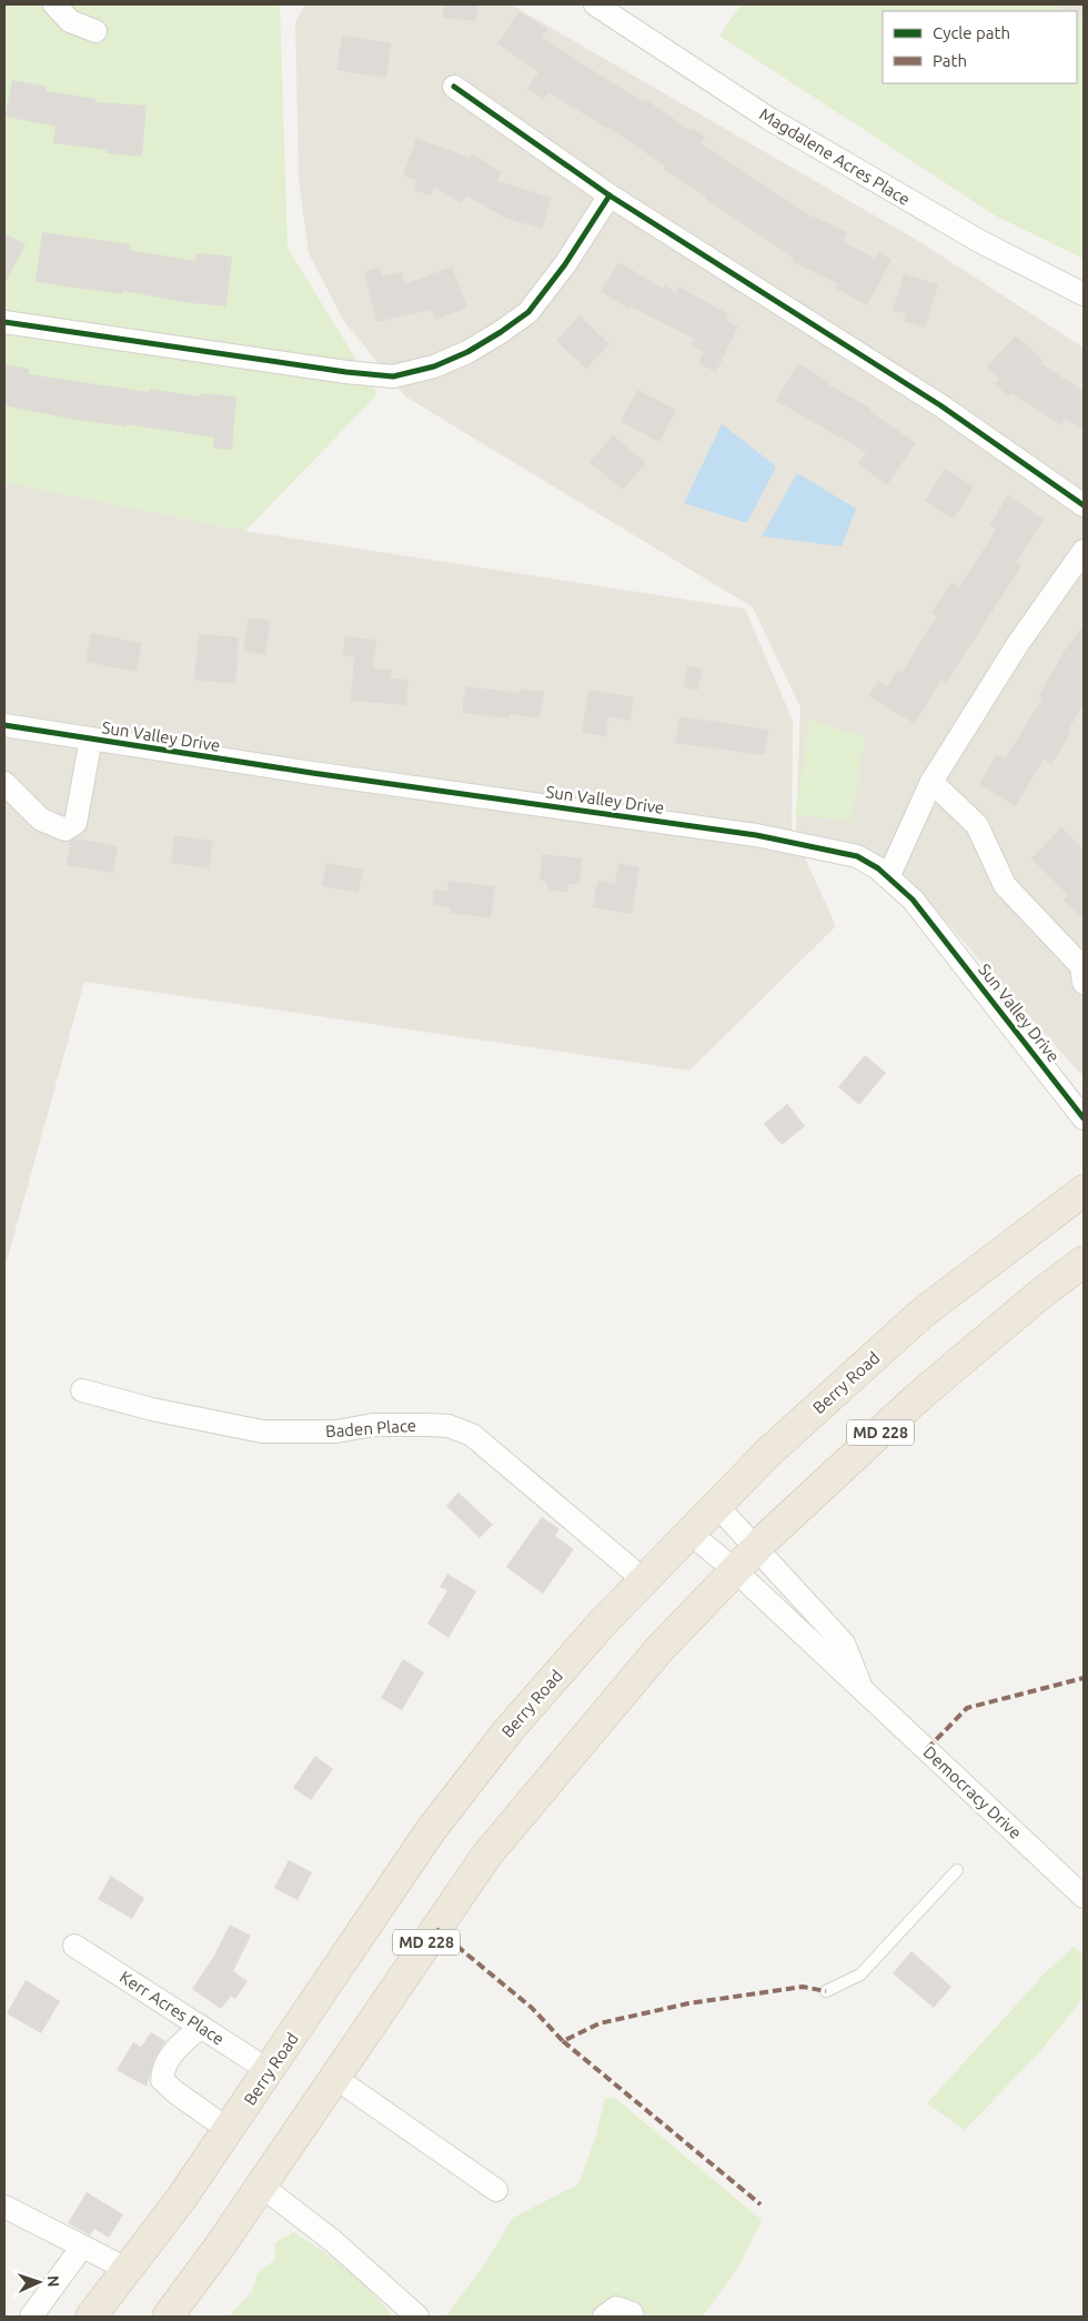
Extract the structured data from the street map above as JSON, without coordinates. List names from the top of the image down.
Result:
{
  "streets": {
    "highway": ["Berry Road", "MD 228"],
    "street": [
      "Magdalene Acres Place",
      "Sun Valley Drive",
      "Baden Place",
      "Democracy Drive",
      "Kerr Acres Place"
    ]
  },
  "crossings": [
    ["Berry Road", "Baden Place"],
    ["Berry Road", "Democracy Drive"],
    ["Berry Road", "Kerr Acres Place"],
    ["MD 228", "Democracy Drive"]
  ],
  "legend": ["Cycle path", "Path"],
  "north": "right"
}
